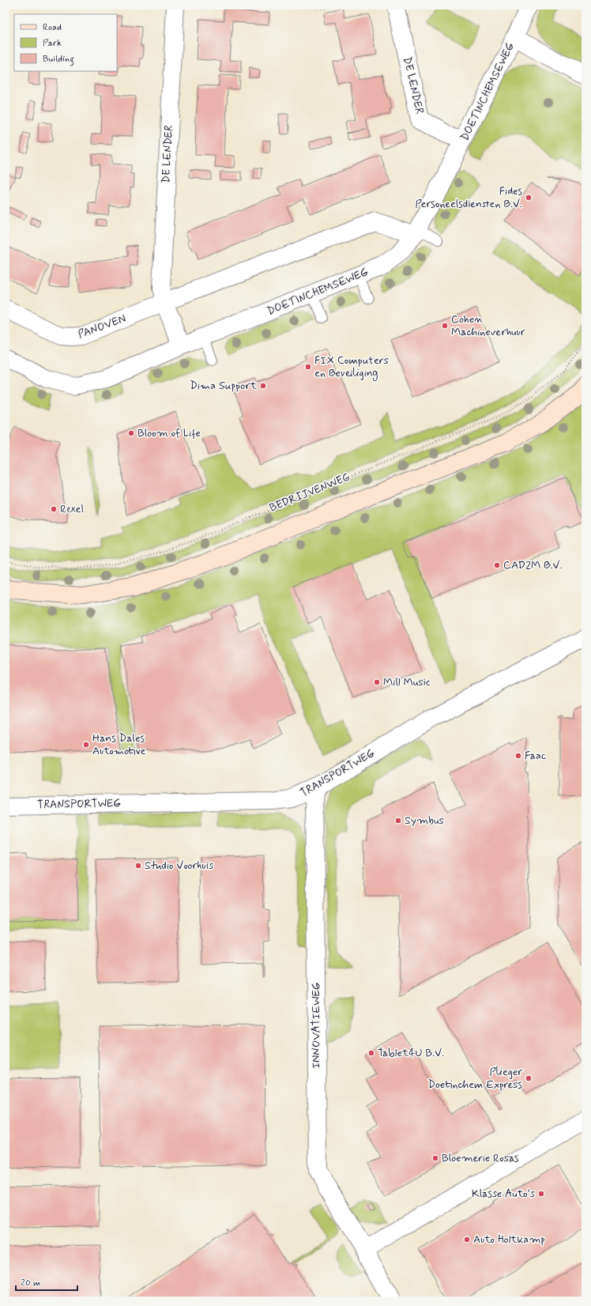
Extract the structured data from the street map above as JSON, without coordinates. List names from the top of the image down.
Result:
{
  "streets": {
    "street": [
      "DE LENDER",
      "DOETINCHEMSEWEG",
      "PANOVEN",
      "TRANSPORTWEG",
      "INNOVATIEWEG"
    ],
    "path": ["BEDRIJVENWEG"]
  },
  "crossings": [
    ["DE LENDER", "DOETINCHEMSEWEG"],
    ["DE LENDER", "PANOVEN"],
    ["TRANSPORTWEG", "INNOVATIEWEG"]
  ],
  "places": [
    "Fides Personeelsdiensten B.V.",
    "Cohen Machineverhuur",
    "FIX Computers en Beveiliging",
    "Dima Support",
    "Bloom of Life",
    "Rexel",
    "CAD2M B.V.",
    "Mill Music",
    "Hans Dales Automotive",
    "Faac",
    "Symbus",
    "Studio Voorhuis",
    "Tablet4U B.V.",
    "Plieger Doetinchem Express",
    "Bloemerie Rosas",
    "Klasse Auto's",
    "Auto Holtkamp"
  ],
  "legend": ["Road", "Park", "Building"],
  "scale_bar": "20 m"
}
